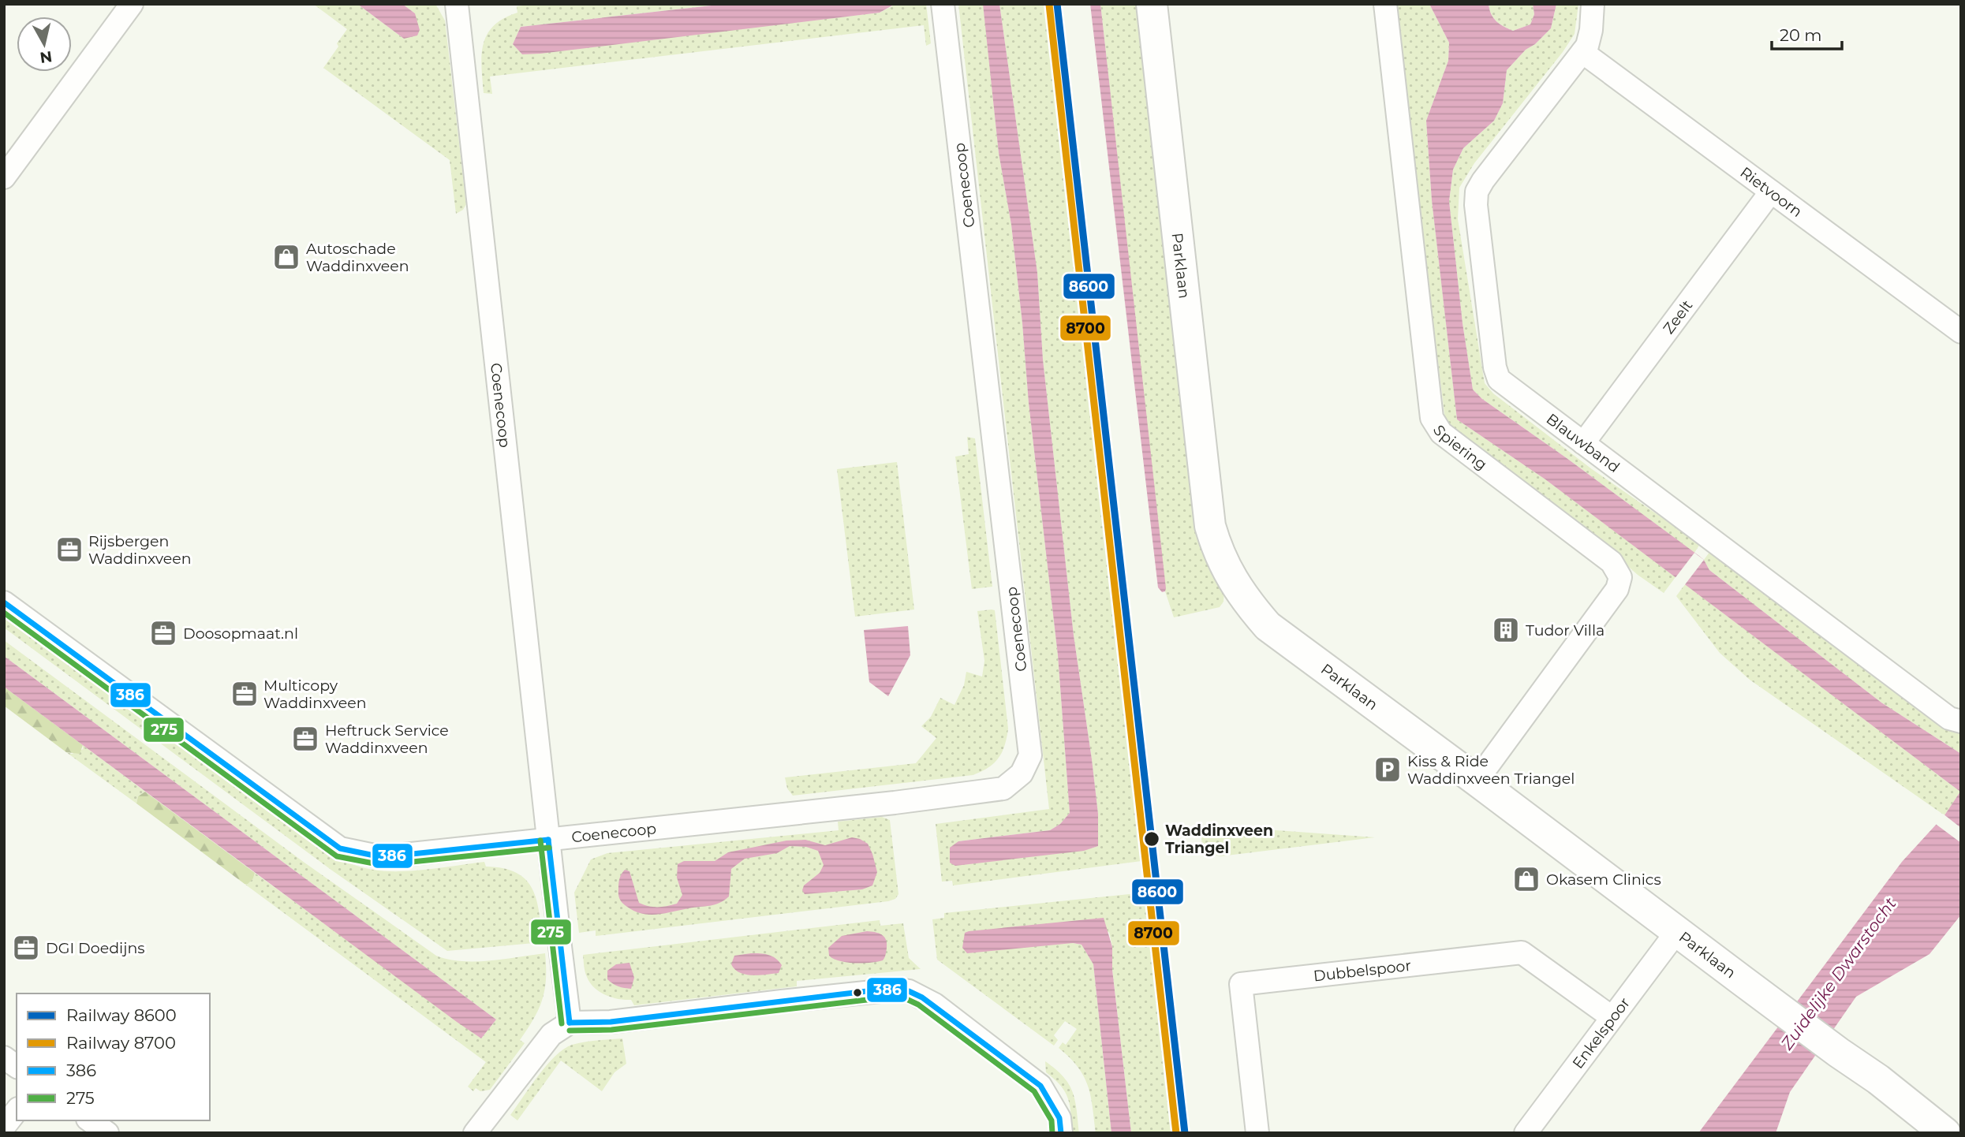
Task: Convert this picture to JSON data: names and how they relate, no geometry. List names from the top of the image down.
{
  "streets": {
    "street": [
      "Coenecoop",
      "Rietvoorn",
      "Parklaan",
      "Zeelt",
      "Blauwband",
      "Spiering",
      "Dubbelspoor",
      "Enkelspoor"
    ]
  },
  "crossings": [
    ["Rietvoorn", "Zeelt"],
    ["Rietvoorn", "Blauwband"],
    ["Parklaan", "Spiering"],
    ["Parklaan", "Enkelspoor"],
    ["Zeelt", "Blauwband"],
    ["Dubbelspoor", "Enkelspoor"]
  ],
  "water": ["Zuidelijke Dwarstocht"],
  "places": {
    "shop": ["Autoschade Waddinxveen", "Okasem Clinics"],
    "office": [
      "Rijsbergen Waddinxveen",
      "Doosopmaat.nl",
      "Multicopy Waddinxveen",
      "Heftruck Service Waddinxveen",
      "DGI Doedijns"
    ],
    "building": ["Tudor Villa"],
    "parking": ["Kiss & Ride Waddinxveen Triangel"],
    "other": ["Waddinxveen Triangel"]
  },
  "lines": [
    "rail line 8600",
    "rail line 8700",
    "transit line 386",
    "transit line 275"
  ],
  "legend": [
    "Railway 8600",
    "Railway 8700",
    "386",
    "275"
  ],
  "scale_bar": "20 m",
  "north": "bottom"
}
